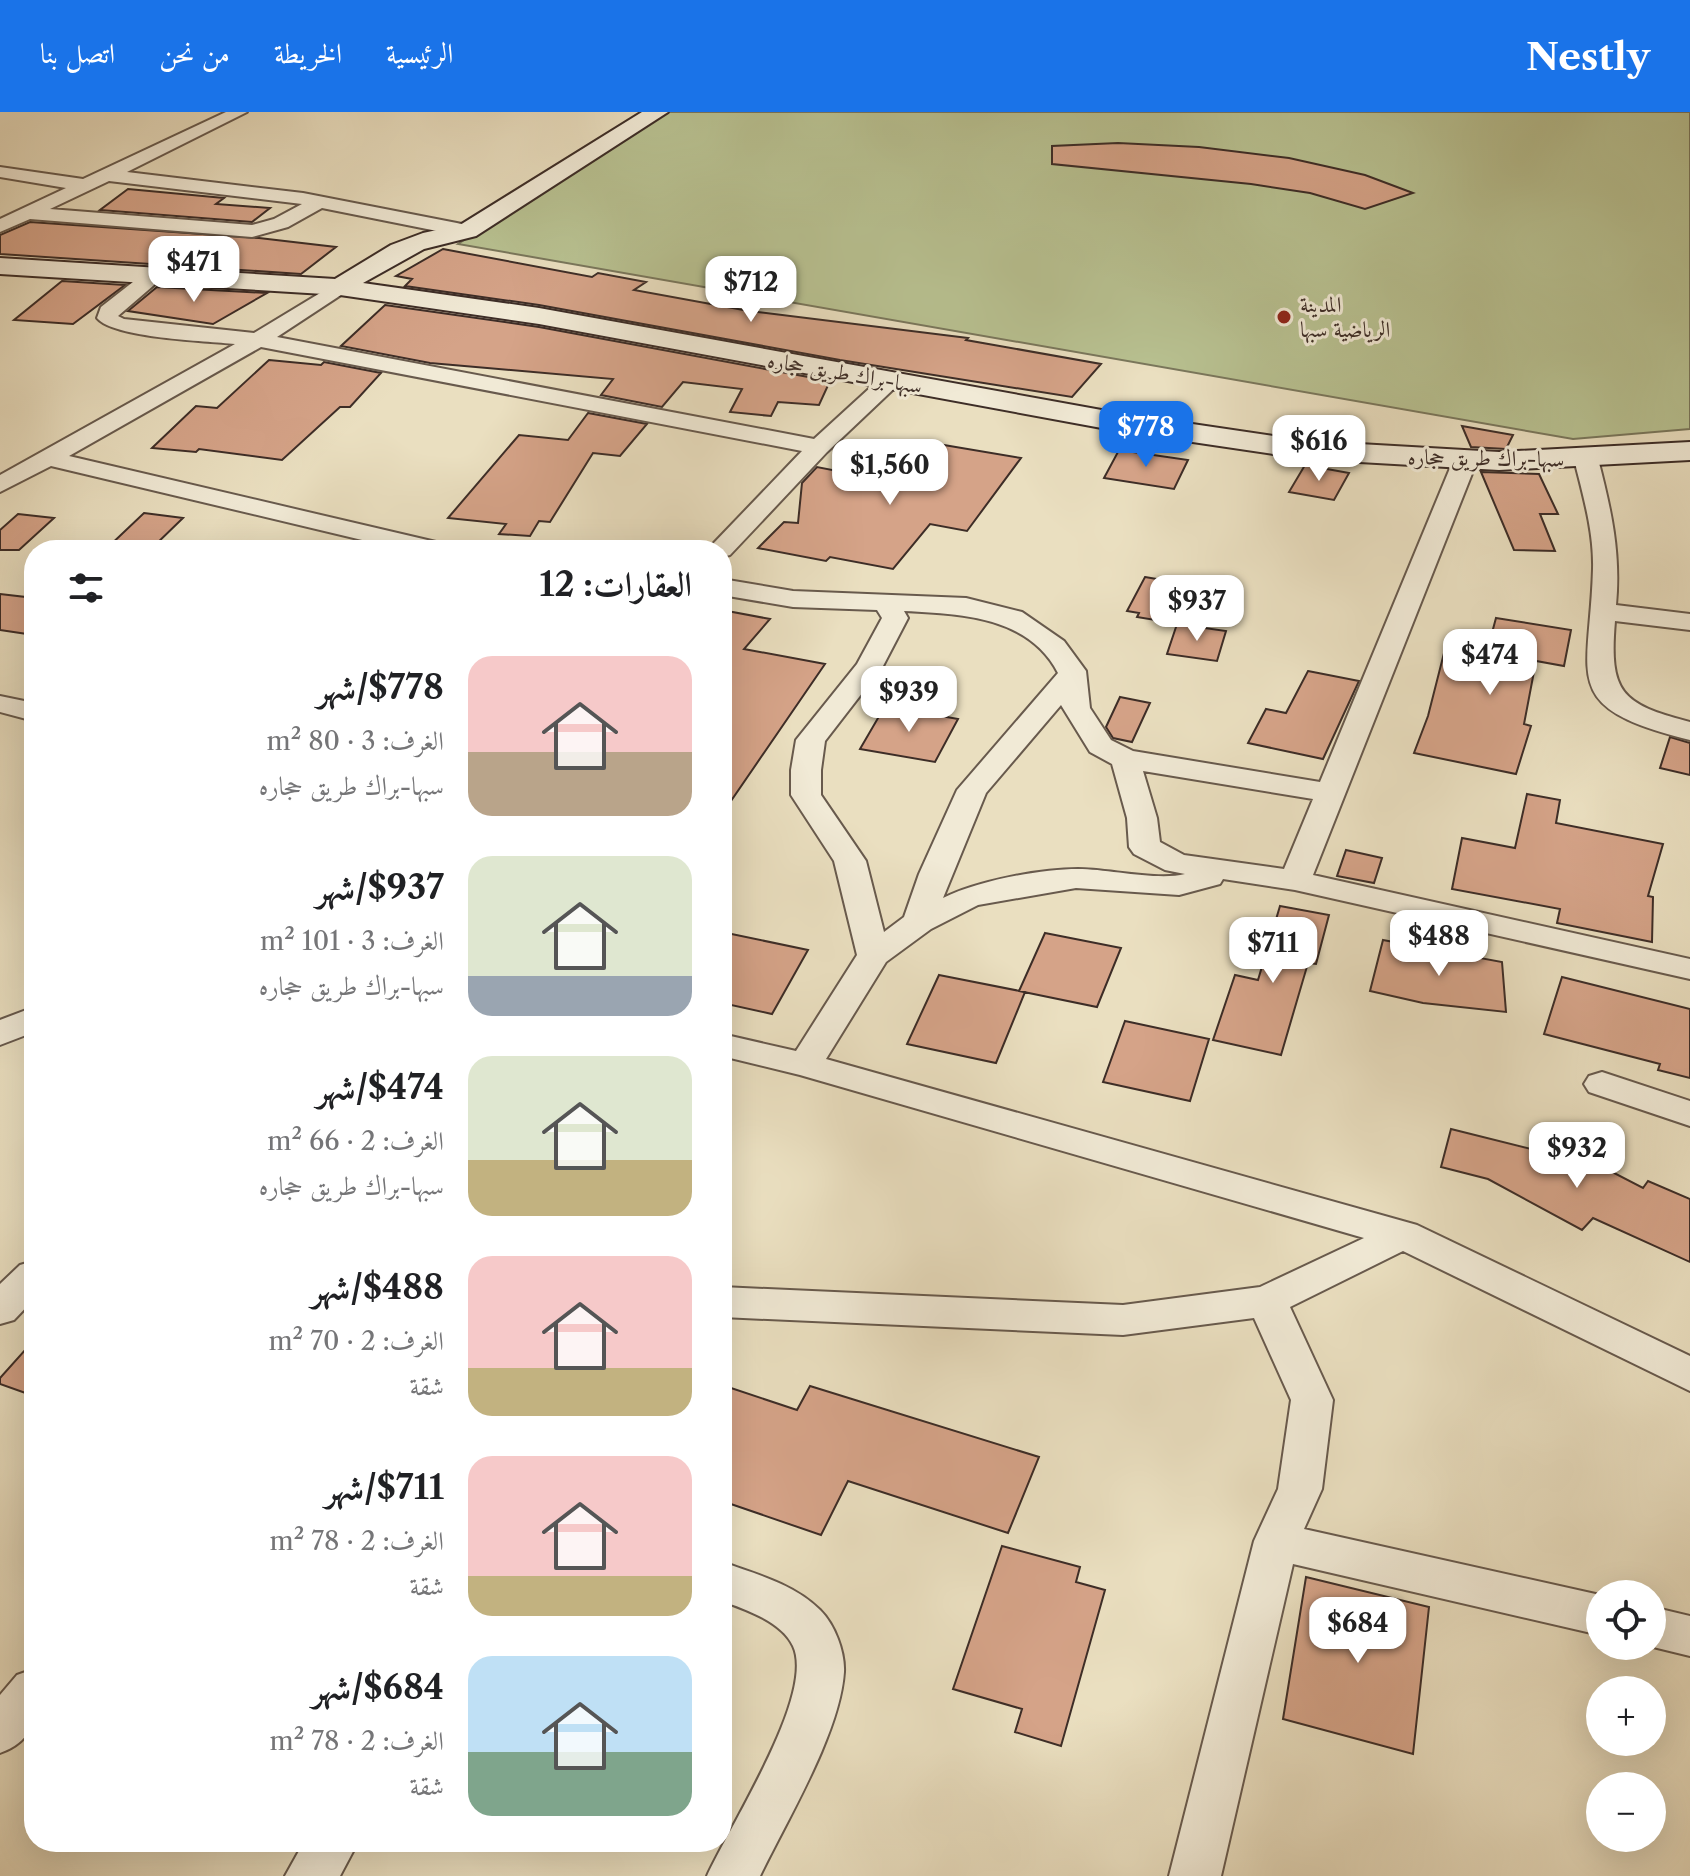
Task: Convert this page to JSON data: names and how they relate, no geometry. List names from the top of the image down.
{
  "streets": {
    "main road": ["سبها-براك طريق حجاره"]
  },
  "places": ["المدينة الرياضية سبها"],
  "page": {
    "header": "Nestly",
    "nav": [
      "الرئيسية",
      "الخريطة",
      "من نحن",
      "اتصل بنا"
    ],
    "price": [
      "$471",
      "$712",
      "$778",
      "$616",
      "$1,560",
      "$937",
      "$474",
      "$939",
      "$488",
      "$711",
      "$932",
      "$684"
    ],
    "heading": "العقارات: 12",
    "list": [
      {
        "name": "$778/شهر",
        "note": "الغرف: 3 · 80 m² · سبها-براك طريق حجاره"
      },
      {
        "name": "$937/شهر",
        "note": "الغرف: 3 · 101 m² · سبها-براك طريق حجاره"
      },
      {
        "name": "$474/شهر",
        "note": "الغرف: 2 · 66 m² · سبها-براك طريق حجاره"
      },
      {
        "name": "$488/شهر",
        "note": "الغرف: 2 · 70 m² · شقة"
      },
      {
        "name": "$711/شهر",
        "note": "الغرف: 2 · 78 m² · شقة"
      },
      {
        "name": "$684/شهر",
        "note": "الغرف: 2 · 78 m² · شقة"
      }
    ],
    "map_buttons": ["+", "−"]
  }
}
